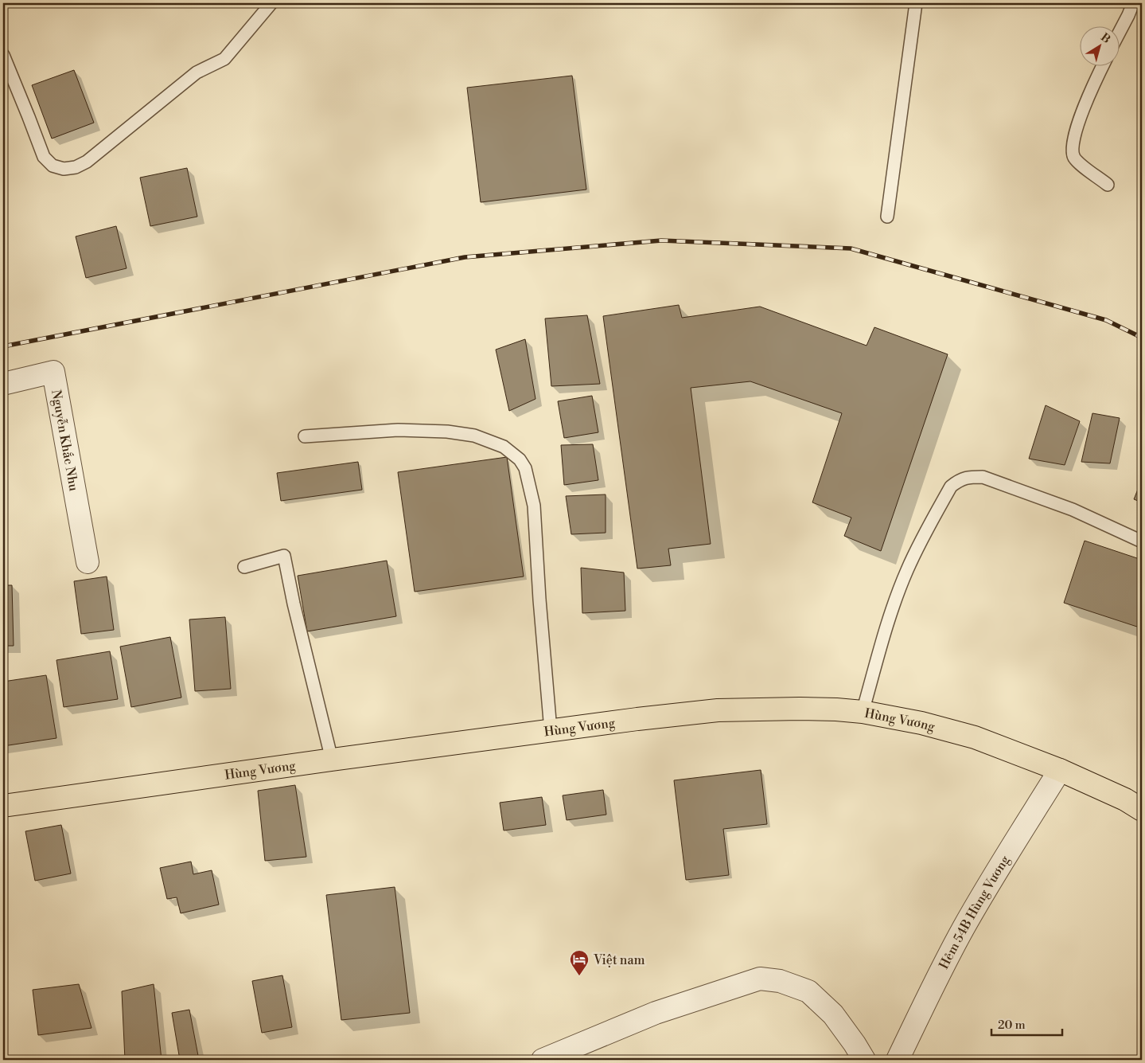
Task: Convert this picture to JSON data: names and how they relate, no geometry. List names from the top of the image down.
{
  "streets": {
    "highway": ["Hùng Vương"],
    "street": ["Nguyễn Khắc Nhu", "Hẻm 54B Hùng Vương"]
  },
  "crossings": [
    ["Hùng Vương", "Hẻm 54B Hùng Vương"]
  ],
  "places": {
    "hotel": ["Việt nam"]
  },
  "scale_bar": "20 m",
  "north": "top right"
}
